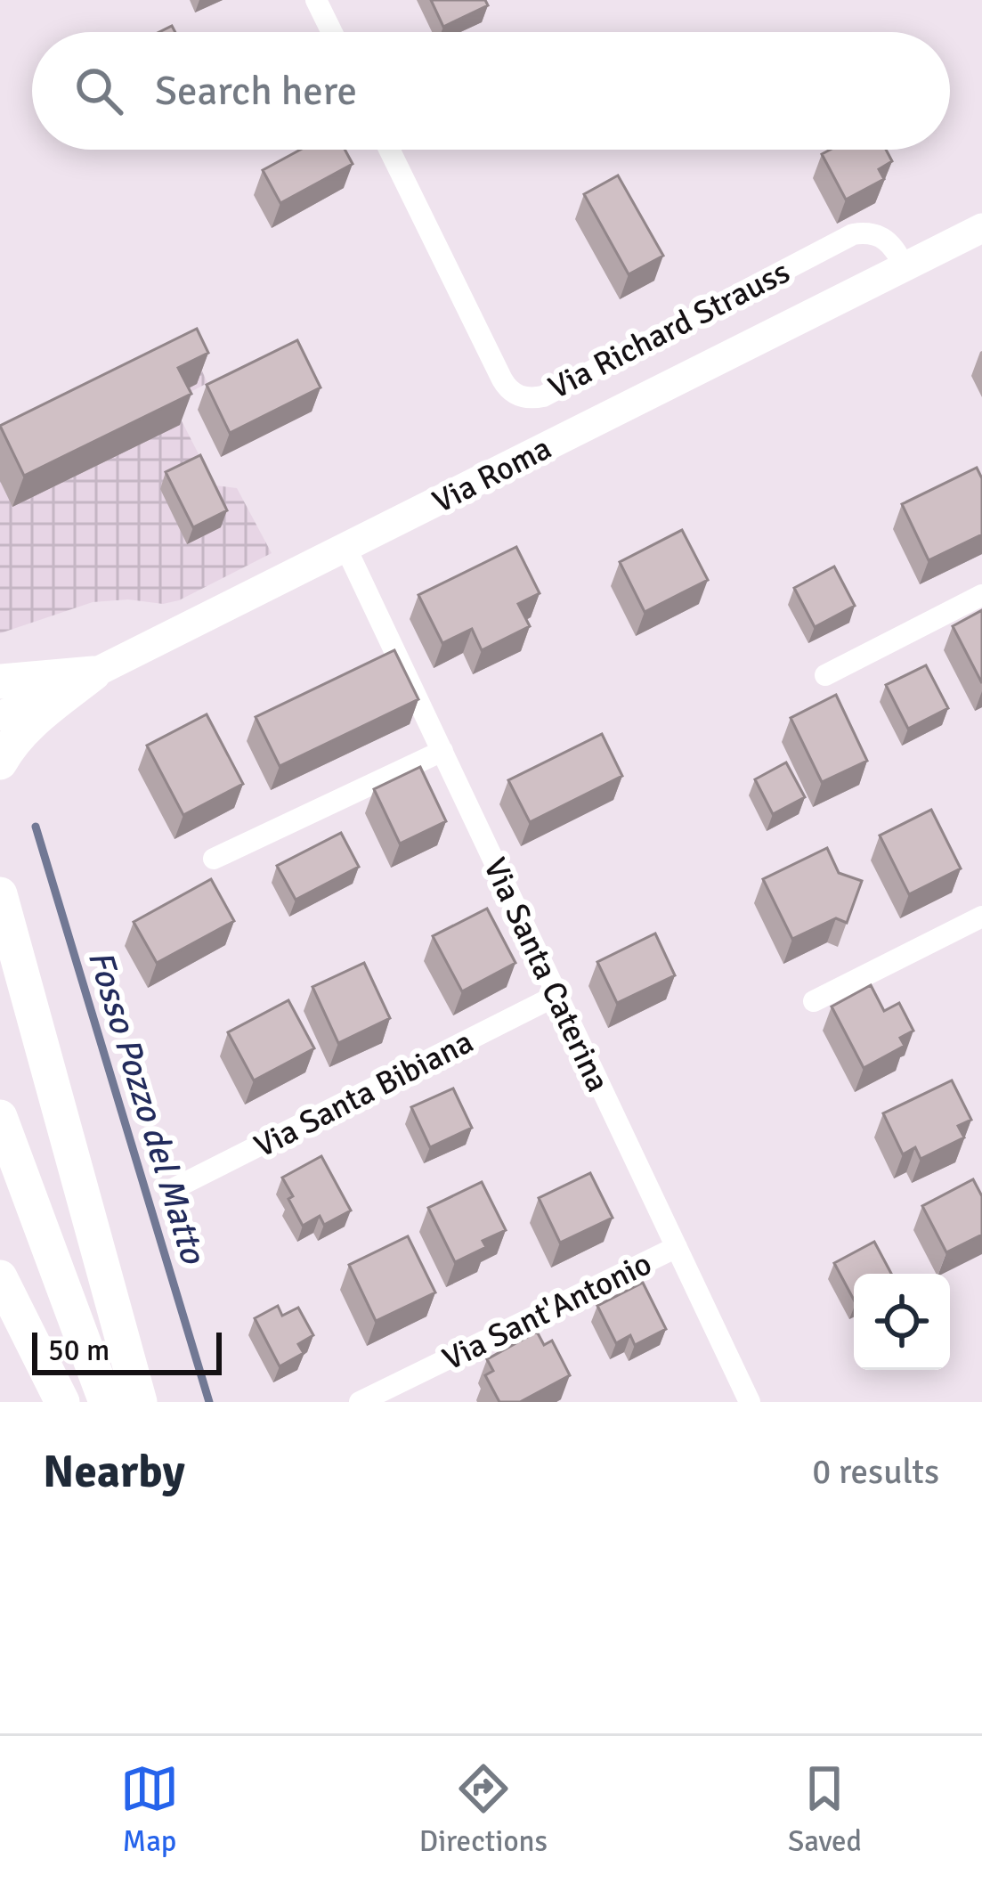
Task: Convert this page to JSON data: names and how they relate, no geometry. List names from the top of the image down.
{
  "streets": {
    "street": [
      "Via Richard Strauss",
      "Via Roma",
      "Via Santa Caterina",
      "Via Santa Bibiana",
      "Via Sant'Antonio"
    ]
  },
  "crossings": [
    ["Via Richard Strauss", "Via Roma"],
    ["Via Roma", "Via Santa Caterina"],
    ["Via Santa Caterina", "Via Santa Bibiana"],
    ["Via Santa Caterina", "Via Sant'Antonio"]
  ],
  "water": ["Fosso Pozzo del Matto"],
  "scale_bar": "50 m",
  "page": {
    "search": "Search here",
    "scale": "50 m",
    "heading": ["Nearby", "0 results"],
    "nav": ["Map", "Directions", "Saved"]
  }
}
